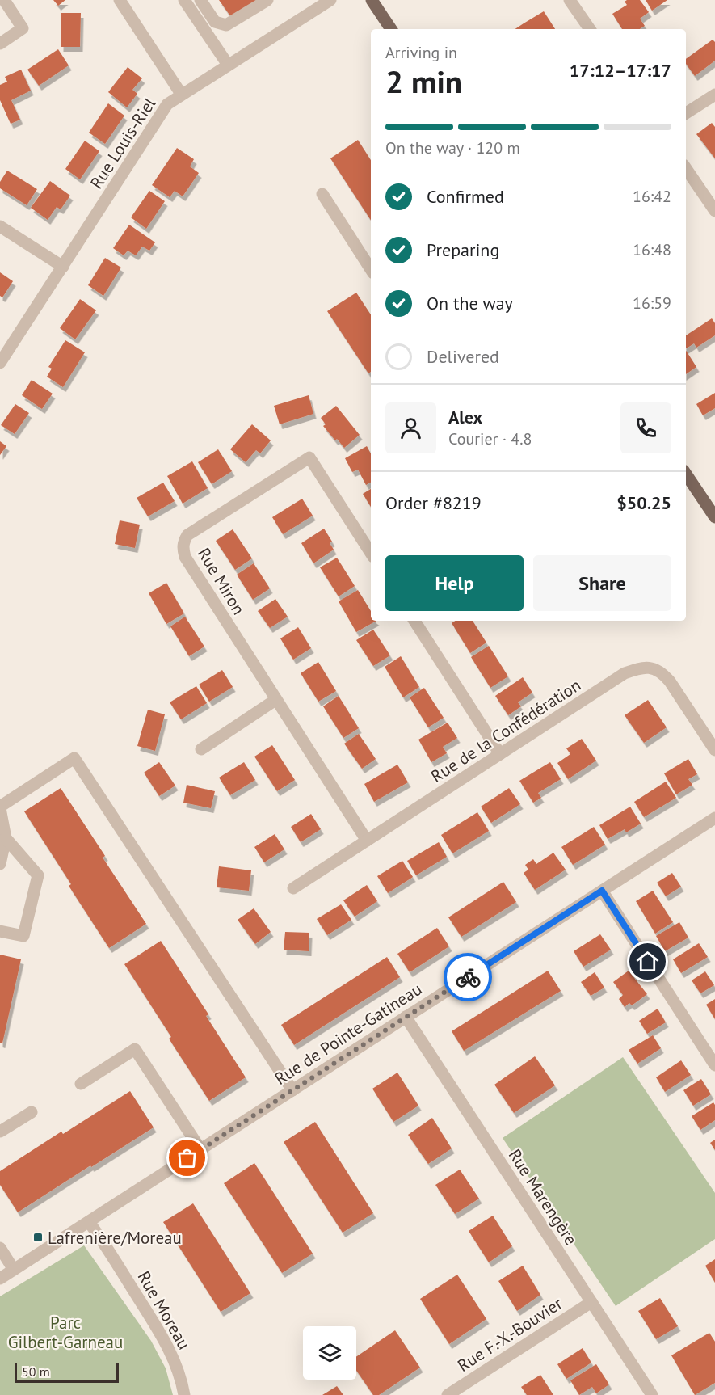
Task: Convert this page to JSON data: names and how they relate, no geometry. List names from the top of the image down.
{
  "streets": {
    "street": [
      "Rue Louis-Riel",
      "Rue Miron",
      "Rue de la Confédération",
      "Rue de Pointe-Gatineau",
      "Rue Marengère",
      "Rue Moreau",
      "Rue F.-X.-Bouvier"
    ]
  },
  "crossings": [
    ["Rue Miron", "Rue de la Confédération"],
    ["Rue de Pointe-Gatineau", "Rue Marengère"],
    ["Rue de Pointe-Gatineau", "Rue Moreau"],
    ["Rue Marengère", "Rue F.-X.-Bouvier"]
  ],
  "parks": ["Parc Gilbert-Garneau"],
  "places": {
    "transit": ["Lafrenière/Moreau"]
  },
  "scale_bar": "50 m",
  "page": {
    "heading": ["2 min", "Arriving in", "17:12–17:17"],
    "panel": [
      "Alex",
      "Courier · 4.8",
      "Order #8219",
      "$50.25"
    ],
    "bar": "On the way · 120 m",
    "list": [
      ["Confirmed", "16:42"],
      ["Preparing", "16:48"],
      ["On the way", "16:59"],
      "Delivered"
    ],
    "buttons": ["Help", "Share"],
    "scale": "50 m"
  }
}
